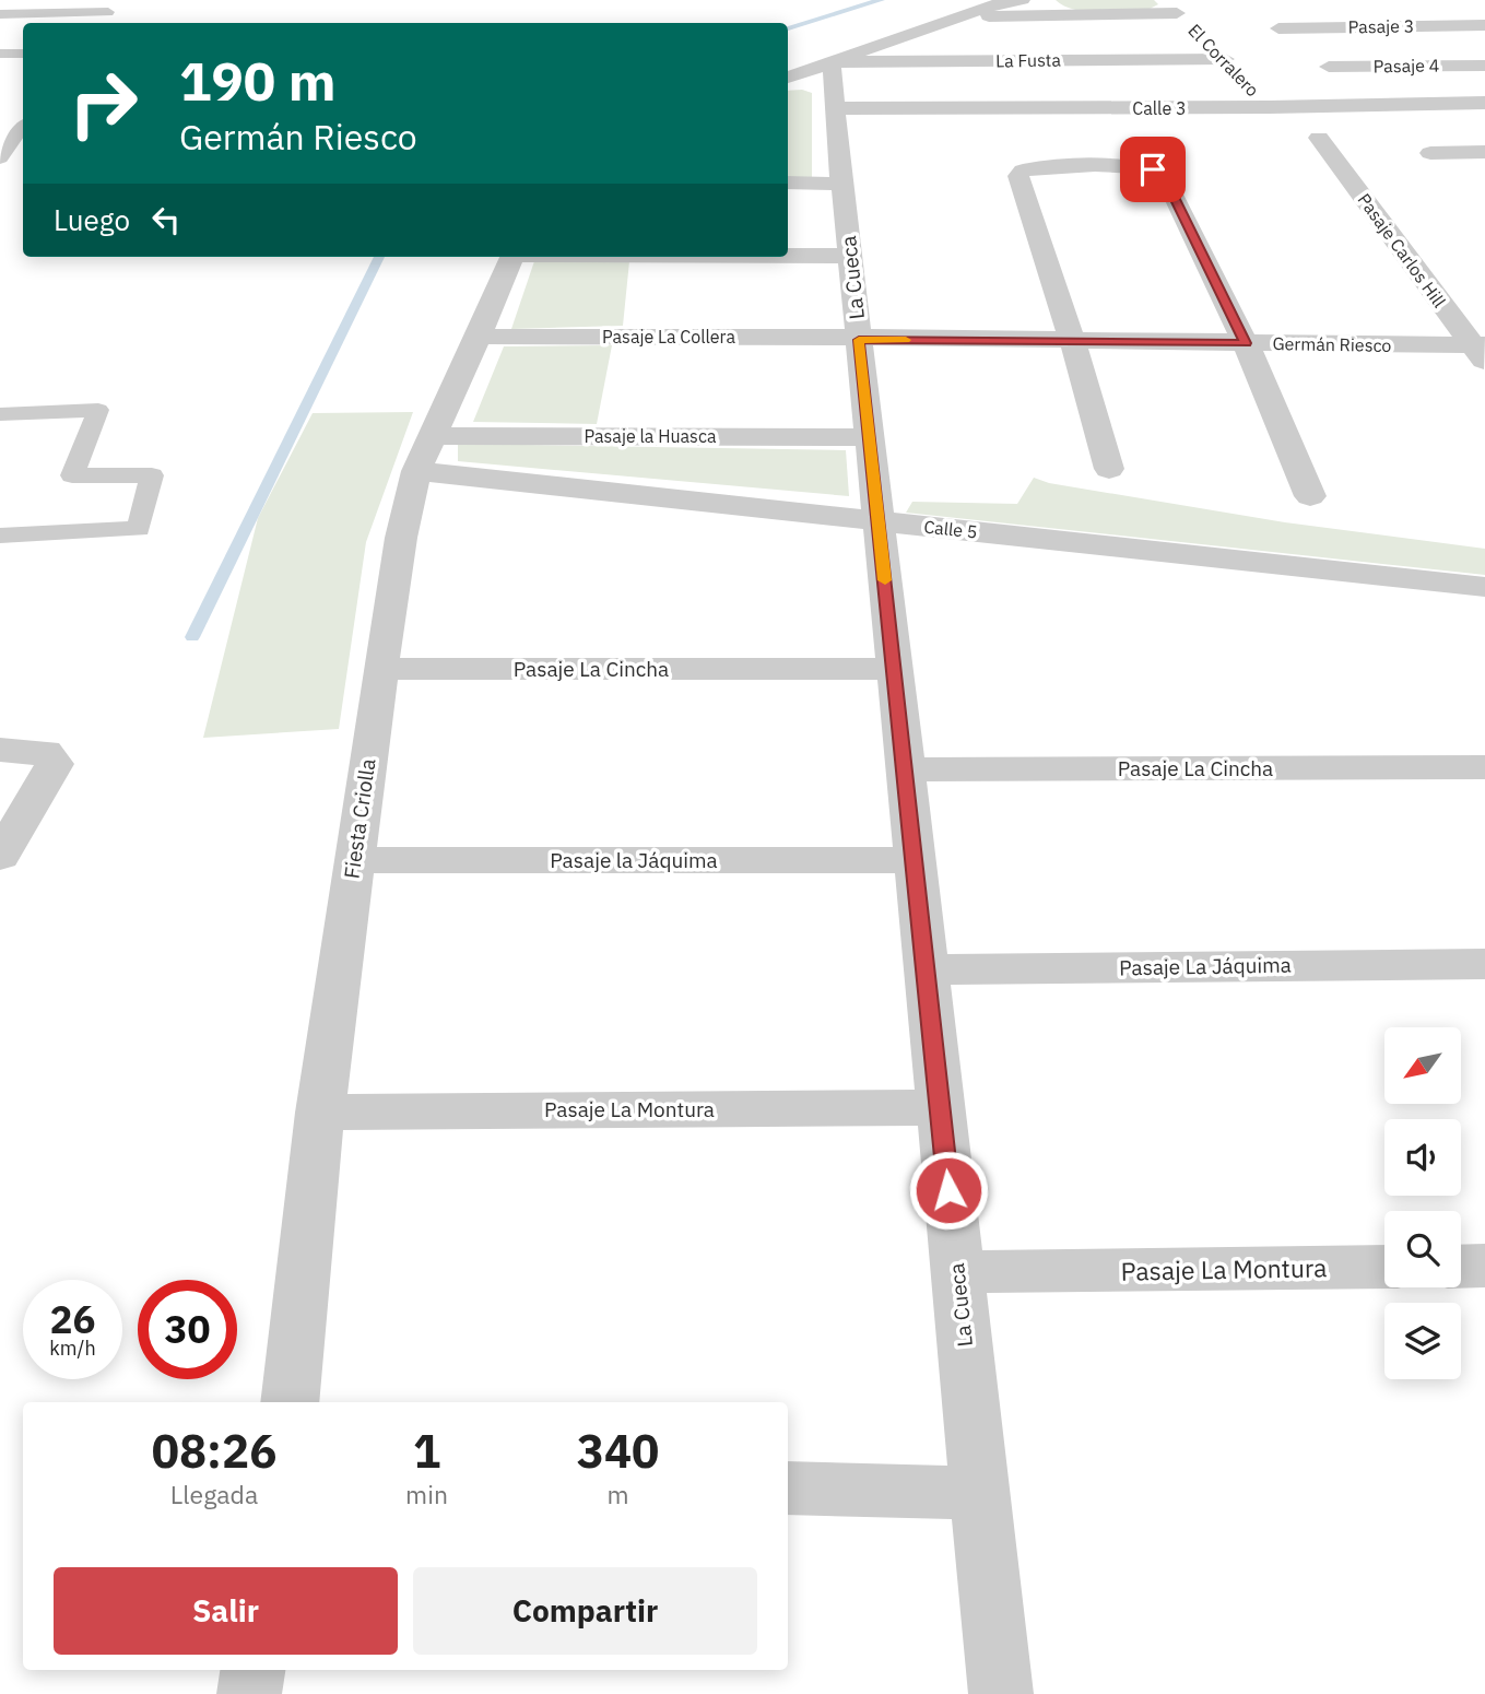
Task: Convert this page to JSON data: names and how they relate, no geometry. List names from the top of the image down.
{
  "streets": {
    "street": [
      "Pasaje 3",
      "La Fusta",
      "El Corralero",
      "Pasaje 4",
      "Calle 3",
      "Pasaje Carlos Hill",
      "La Cueca",
      "Pasaje La Collera",
      "Germán Riesco",
      "Pasaje la Huasca",
      "Calle 5",
      "Pasaje La Cincha",
      "Fiesta Criolla",
      "Pasaje la Jáquima",
      "Pasaje La Jáquima",
      "Pasaje La Montura"
    ]
  },
  "crossings": [
    ["La Fusta", "El Corralero"],
    ["La Fusta", "La Cueca"],
    ["El Corralero", "Calle 3"],
    ["Calle 3", "La Cueca"],
    ["Pasaje Carlos Hill", "Germán Riesco"],
    ["La Cueca", "Pasaje La Collera"],
    ["La Cueca", "Germán Riesco"],
    ["La Cueca", "Pasaje la Huasca"],
    ["La Cueca", "Calle 5"],
    ["La Cueca", "Pasaje La Cincha"],
    ["La Cueca", "Pasaje la Jáquima"],
    ["La Cueca", "Pasaje La Jáquima"],
    ["La Cueca", "Pasaje La Montura"],
    ["Pasaje La Collera", "Germán Riesco"],
    ["Pasaje La Collera", "Fiesta Criolla"],
    ["Pasaje la Huasca", "Fiesta Criolla"],
    ["Calle 5", "Fiesta Criolla"],
    ["Pasaje La Cincha", "Fiesta Criolla"],
    ["Fiesta Criolla", "Pasaje la Jáquima"],
    ["Fiesta Criolla", "Pasaje La Montura"]
  ],
  "north": "bottom left",
  "page": {
    "turn": ["190 m", "Germán Riesco"],
    "then": "Luego",
    "speed": "26 km/h",
    "limit": "30",
    "eta": [
      "08:26",
      "Llegada",
      "1",
      "min",
      "340",
      "m"
    ],
    "buttons": ["Salir", "Compartir"]
  }
}
